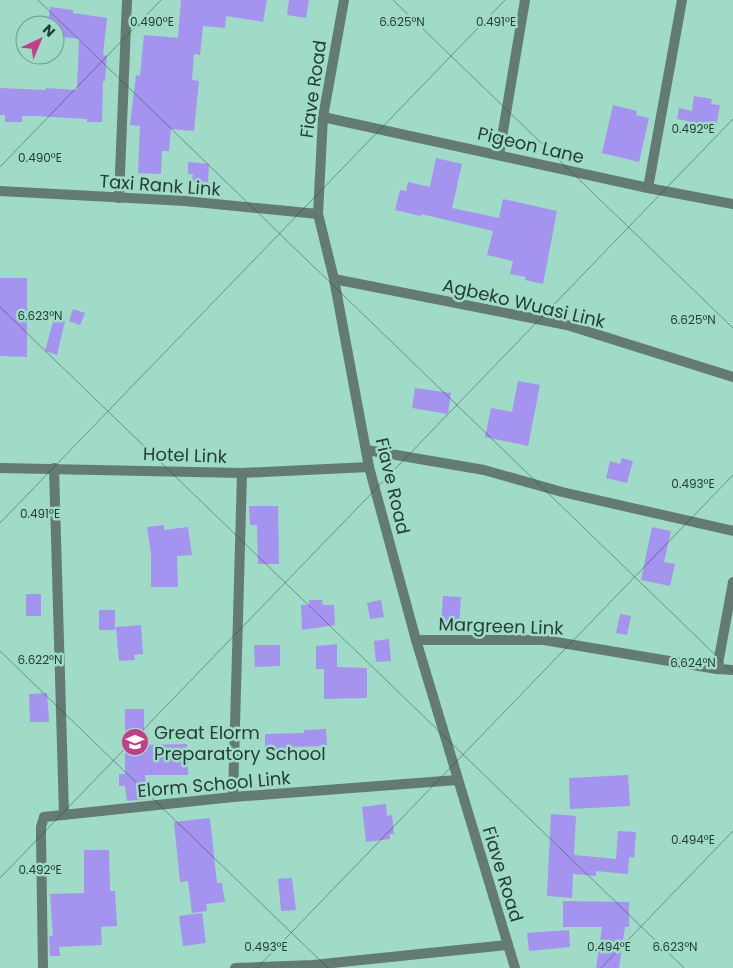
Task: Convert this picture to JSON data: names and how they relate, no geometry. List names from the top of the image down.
{
  "streets": {
    "street": [
      "Fiave Road",
      "Pigeon Lane",
      "Taxi Rank Link",
      "Agbeko Wuasi Link",
      "Hotel Link",
      "Margreen Link",
      "Elorm School Link"
    ]
  },
  "crossings": [
    ["Fiave Road", "Pigeon Lane"],
    ["Fiave Road", "Taxi Rank Link"],
    ["Fiave Road", "Agbeko Wuasi Link"],
    ["Fiave Road", "Hotel Link"],
    ["Fiave Road", "Margreen Link"],
    ["Fiave Road", "Elorm School Link"]
  ],
  "places": {
    "school or university": ["Great Elorm Preparatory School"]
  },
  "north": "top right",
  "coordinates": [
    "6.625°N",
    "0.490°E",
    "0.491°E",
    "0.492°E",
    "6.623°N",
    "0.493°E",
    "6.622°N",
    "6.624°N",
    "0.494°E"
  ]
}
